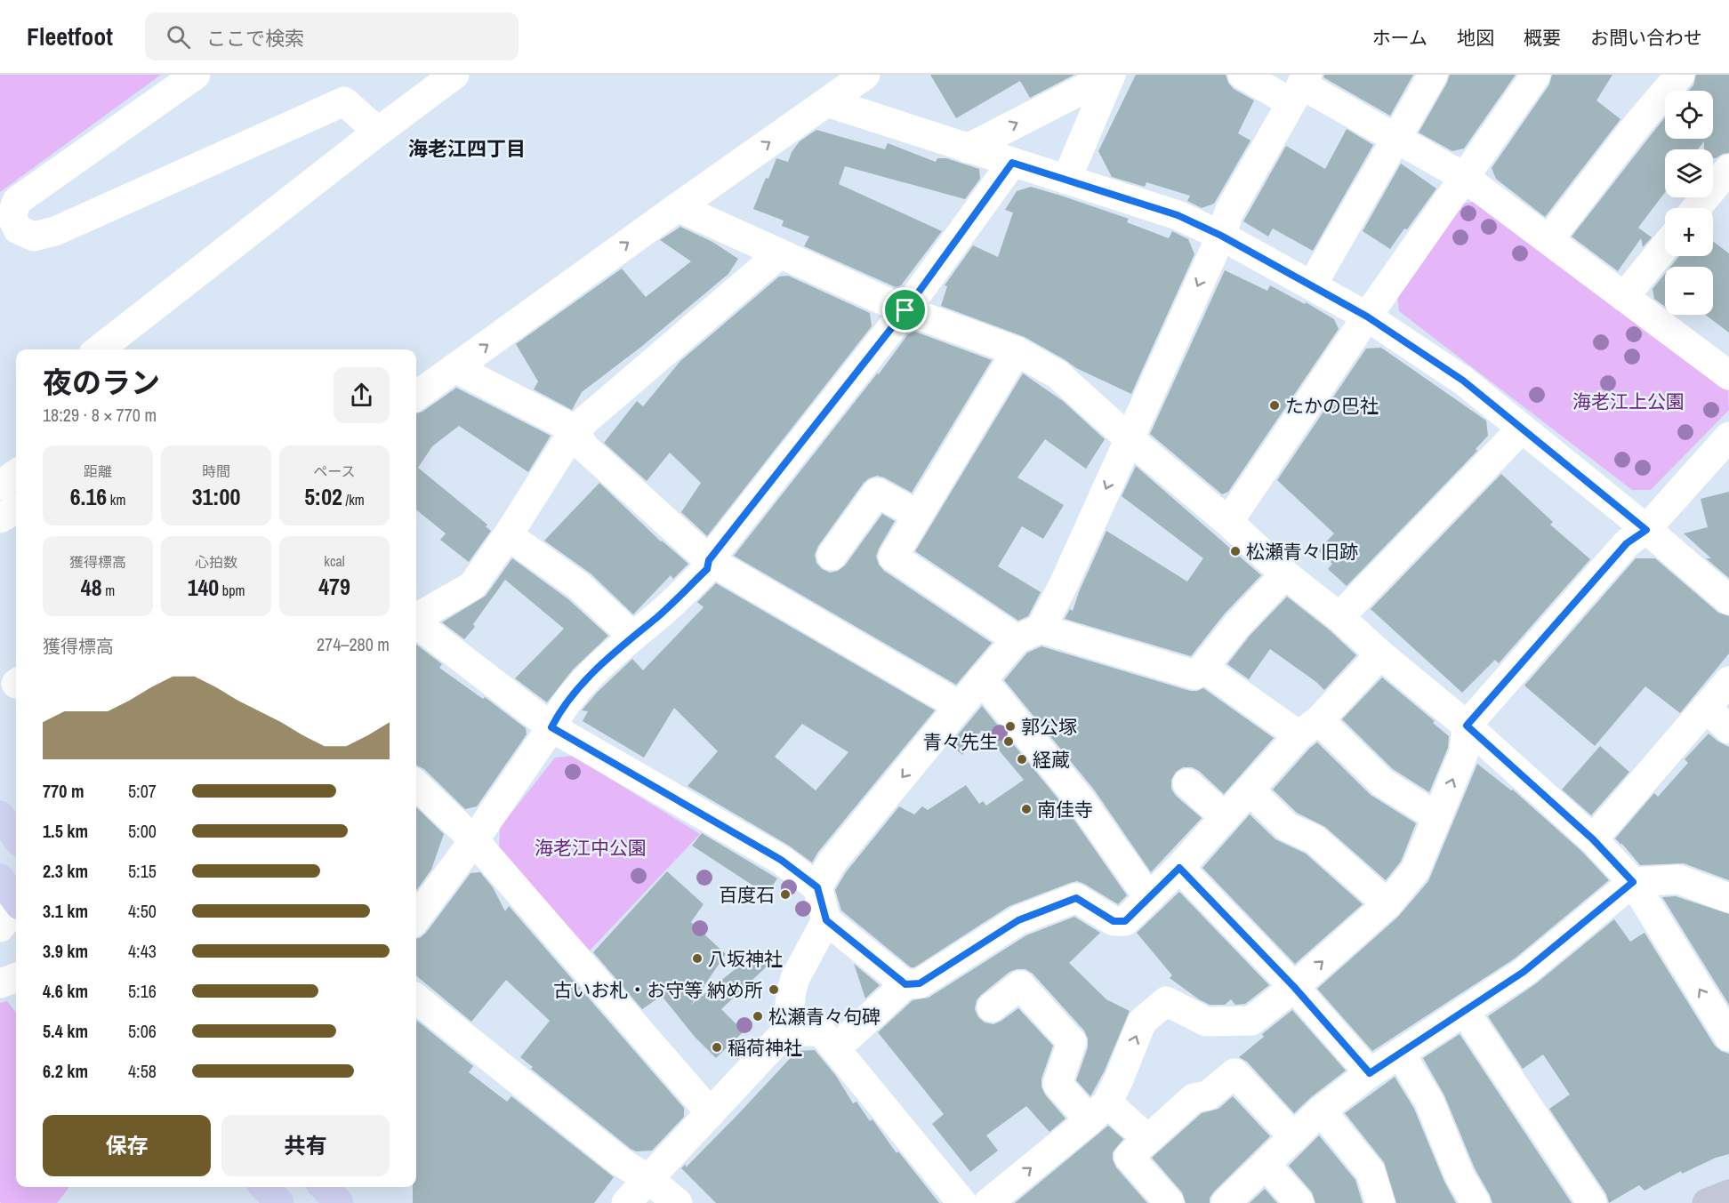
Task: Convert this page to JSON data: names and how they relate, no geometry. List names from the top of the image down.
{
  "districts": ["海老江四丁目"],
  "parks": ["海老江上公園", "海老江中公園"],
  "places": [
    "たかの巴社",
    "松瀬青々旧跡",
    "郭公塚",
    "青々先生",
    "経蔵",
    "南佳寺",
    "百度石",
    "八坂神社",
    "古いお札・お守等 納め所",
    "松瀬青々句碑",
    "稲荷神社"
  ],
  "page": {
    "header": "Fleetfoot",
    "search": "ここで検索",
    "nav": [
      "ホーム",
      "地図",
      "概要",
      "お問い合わせ"
    ],
    "map_buttons": ["+", "−"],
    "heading": ["夜のラン", "18:29 · 8 × 770 m"],
    "stats": [
      ["距離", "6.16 km"],
      ["時間", "31:00"],
      ["ペース", "5:02 /km"],
      ["獲得標高", "48 m"],
      ["心拍数", "140 bpm"],
      ["kcal", "479"]
    ],
    "chart": ["獲得標高", "274–280 m"],
    "list": [
      {
        "name": "770 m",
        "note": "5:07"
      },
      {
        "name": "1.5 km",
        "note": "5:00"
      },
      {
        "name": "2.3 km",
        "note": "5:15"
      },
      {
        "name": "3.1 km",
        "note": "4:50"
      },
      {
        "name": "3.9 km",
        "note": "4:43"
      },
      {
        "name": "4.6 km",
        "note": "5:16"
      },
      {
        "name": "5.4 km",
        "note": "5:06"
      },
      {
        "name": "6.2 km",
        "note": "4:58"
      }
    ],
    "buttons": ["保存", "共有"]
  }
}
